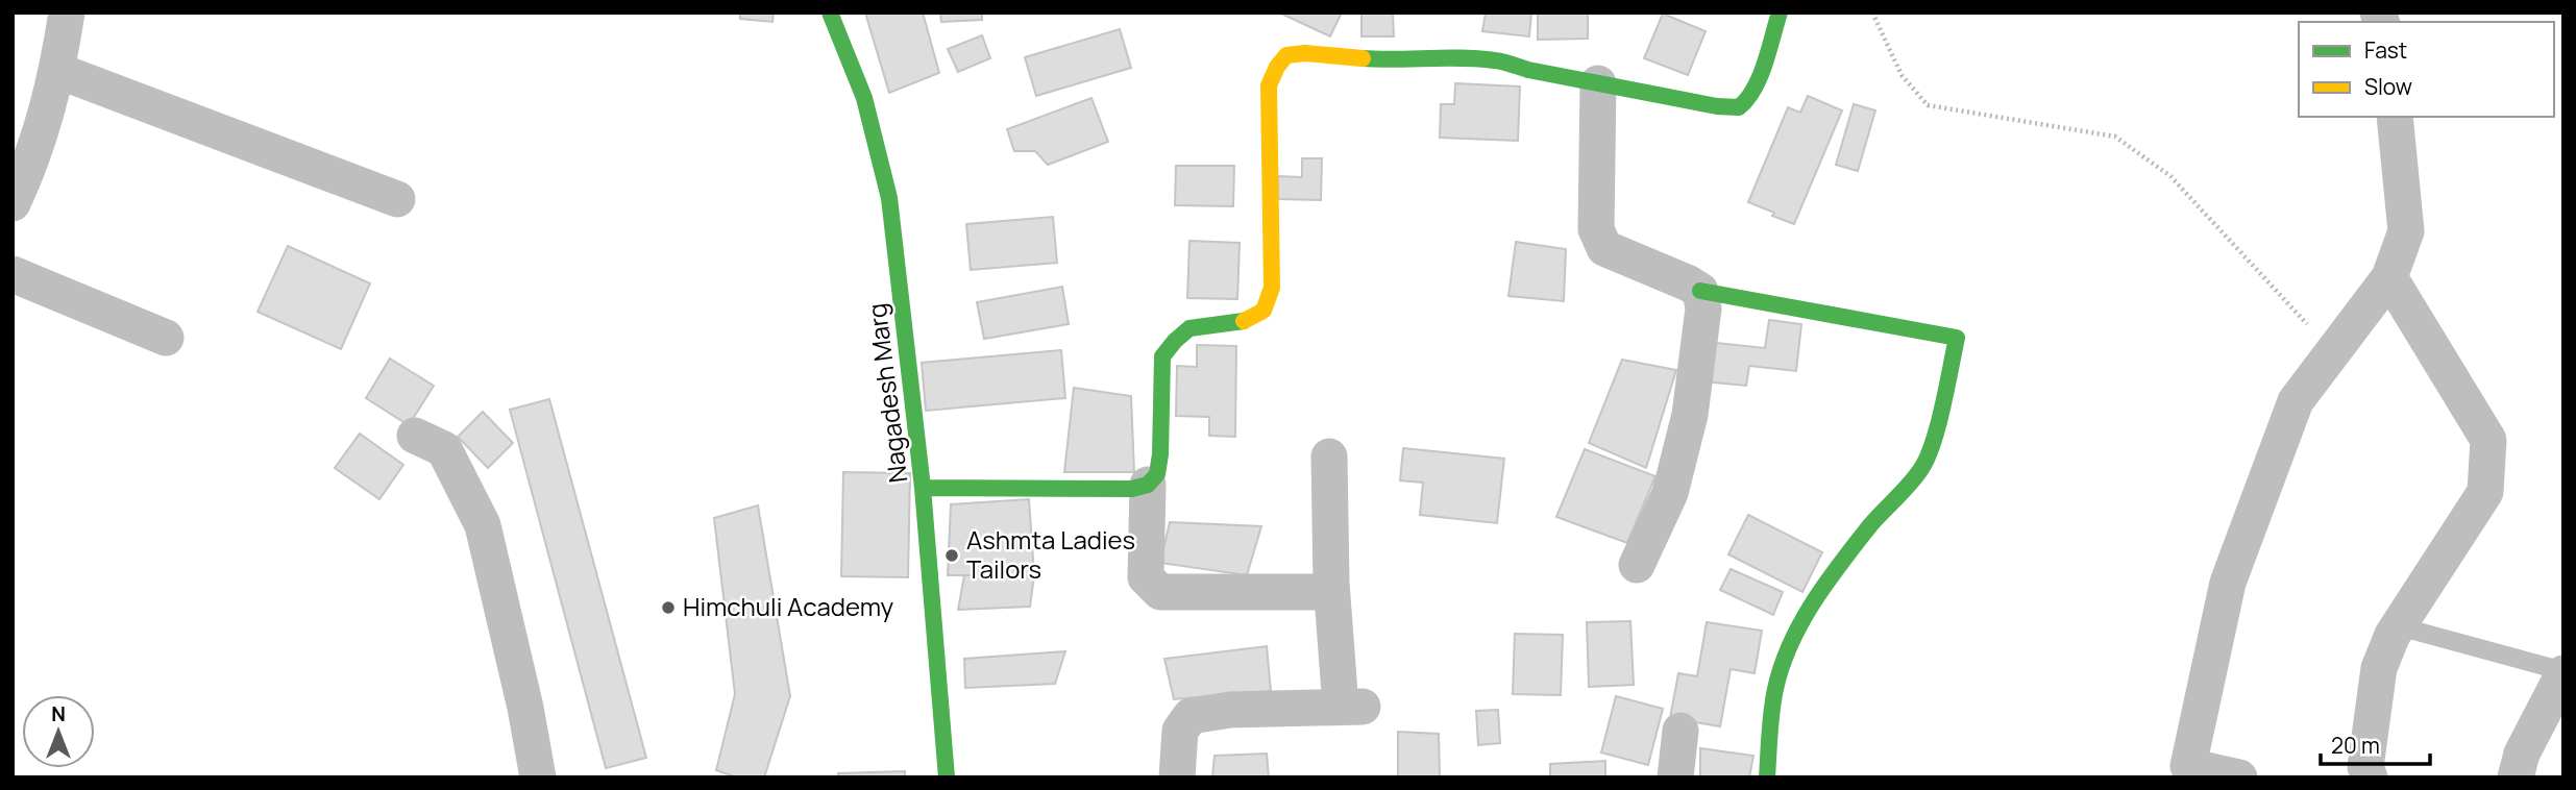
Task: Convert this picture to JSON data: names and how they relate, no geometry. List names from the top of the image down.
{
  "streets": {
    "street": ["Nagadesh Marg"]
  },
  "places": ["Ashmta Ladies Tailors", "Himchuli Academy"],
  "legend": ["Fast", "Slow"],
  "scale_bar": "20 m",
  "north": "top"
}
